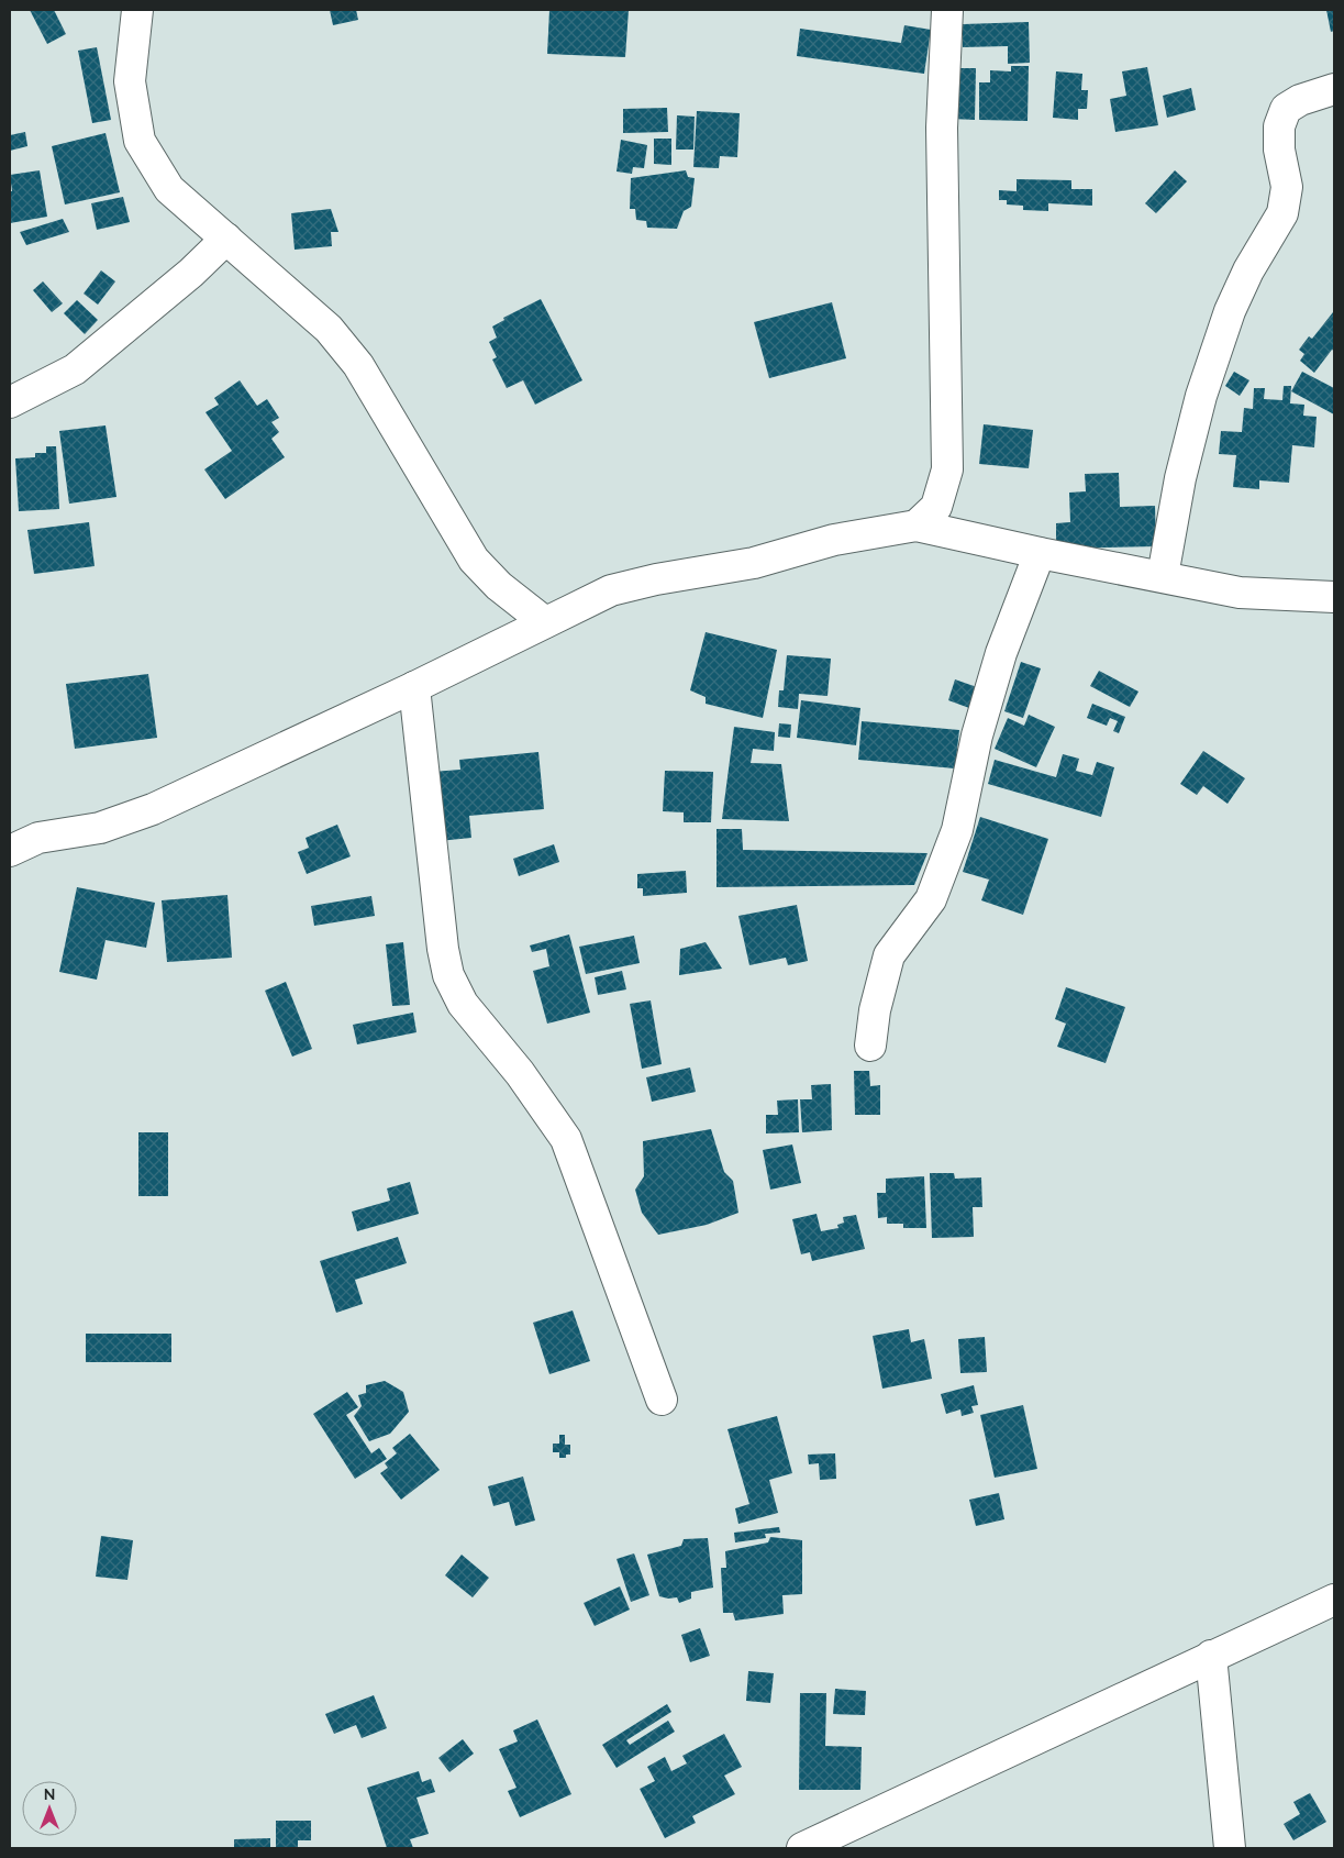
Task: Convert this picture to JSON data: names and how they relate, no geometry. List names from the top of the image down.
{
  "north": "top"
}
